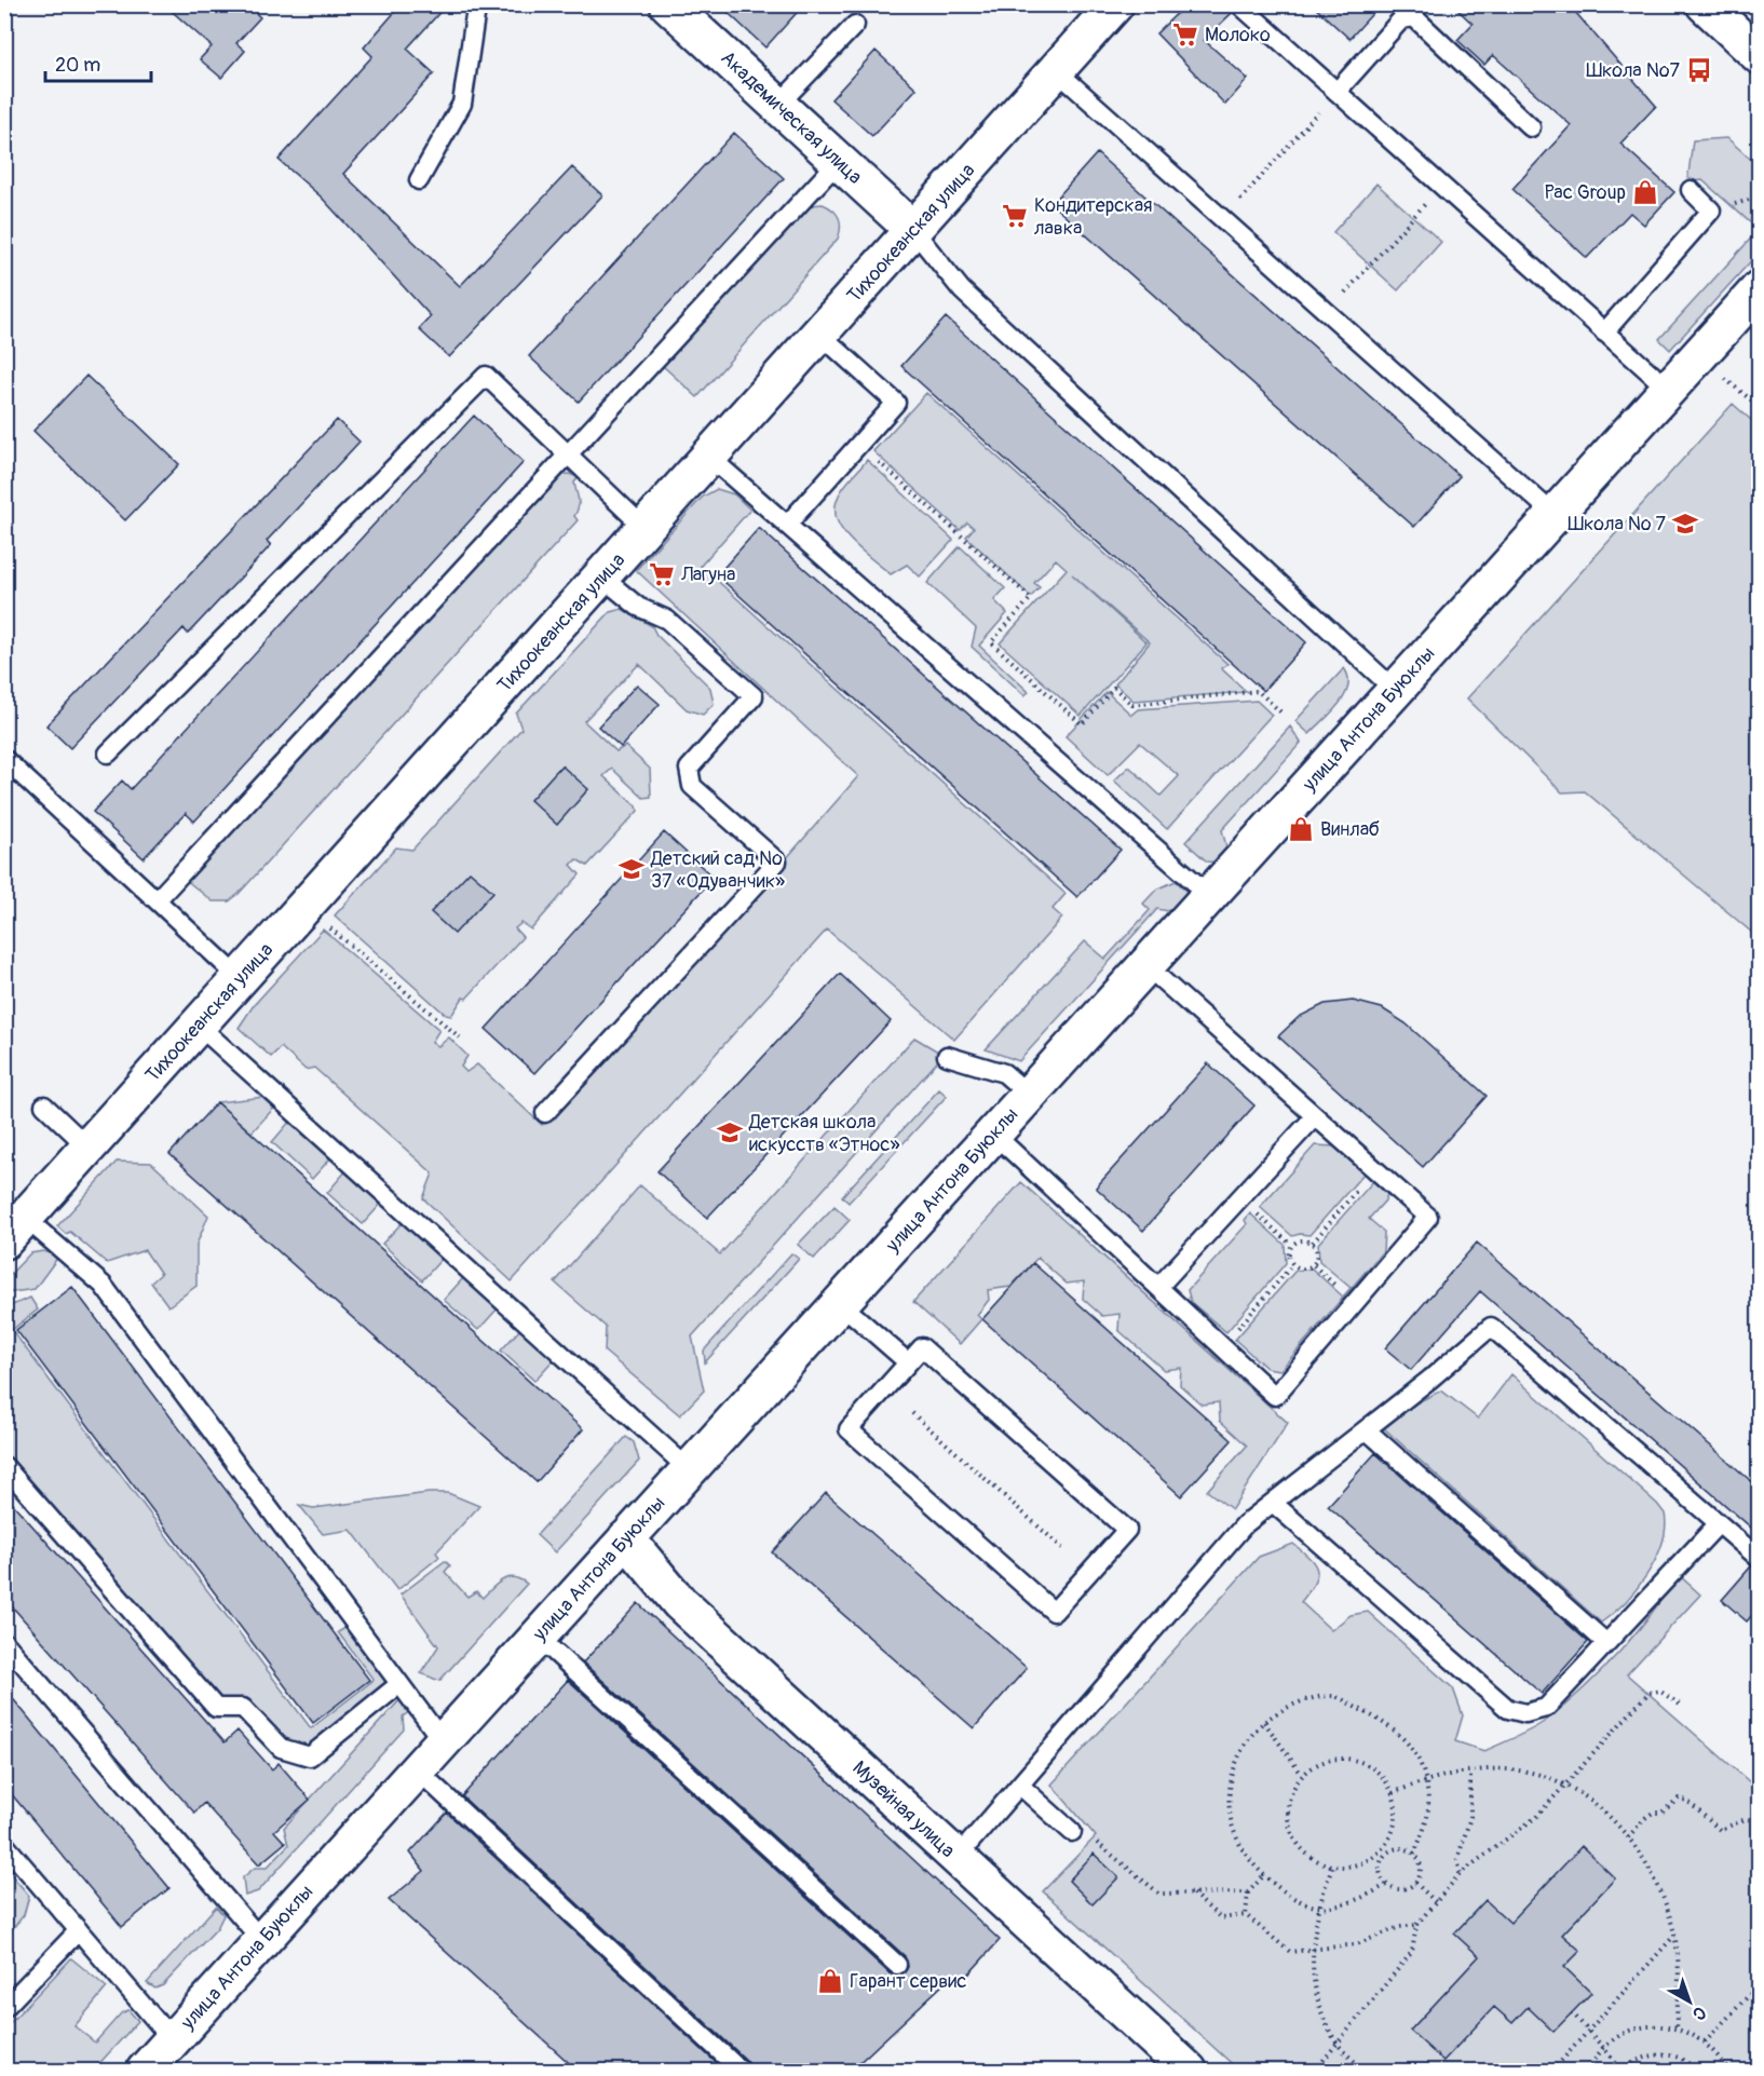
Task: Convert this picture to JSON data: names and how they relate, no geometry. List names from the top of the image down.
{
  "streets": {
    "street": [
      "Академическая улица",
      "Тихоокеанская улица",
      "улица Антона Буюклы",
      "Музейная улица"
    ]
  },
  "crossings": [
    ["Академическая улица", "Тихоокеанская улица"],
    ["улица Антона Буюклы", "Музейная улица"]
  ],
  "places": {
    "supermarket": ["Молоко", "Кондитерская лавка", "Лагуна"],
    "bus stop": ["Школа №7"],
    "shop": ["Pac Group", "Винлаб", "Гарант сервис"],
    "school or university": ["Школа № 7", "Детский сад № 37 «Одуванчик»", "Детская школа искусств «Этнос»"]
  },
  "scale_bar": "20 m",
  "north": "bottom right"
}
